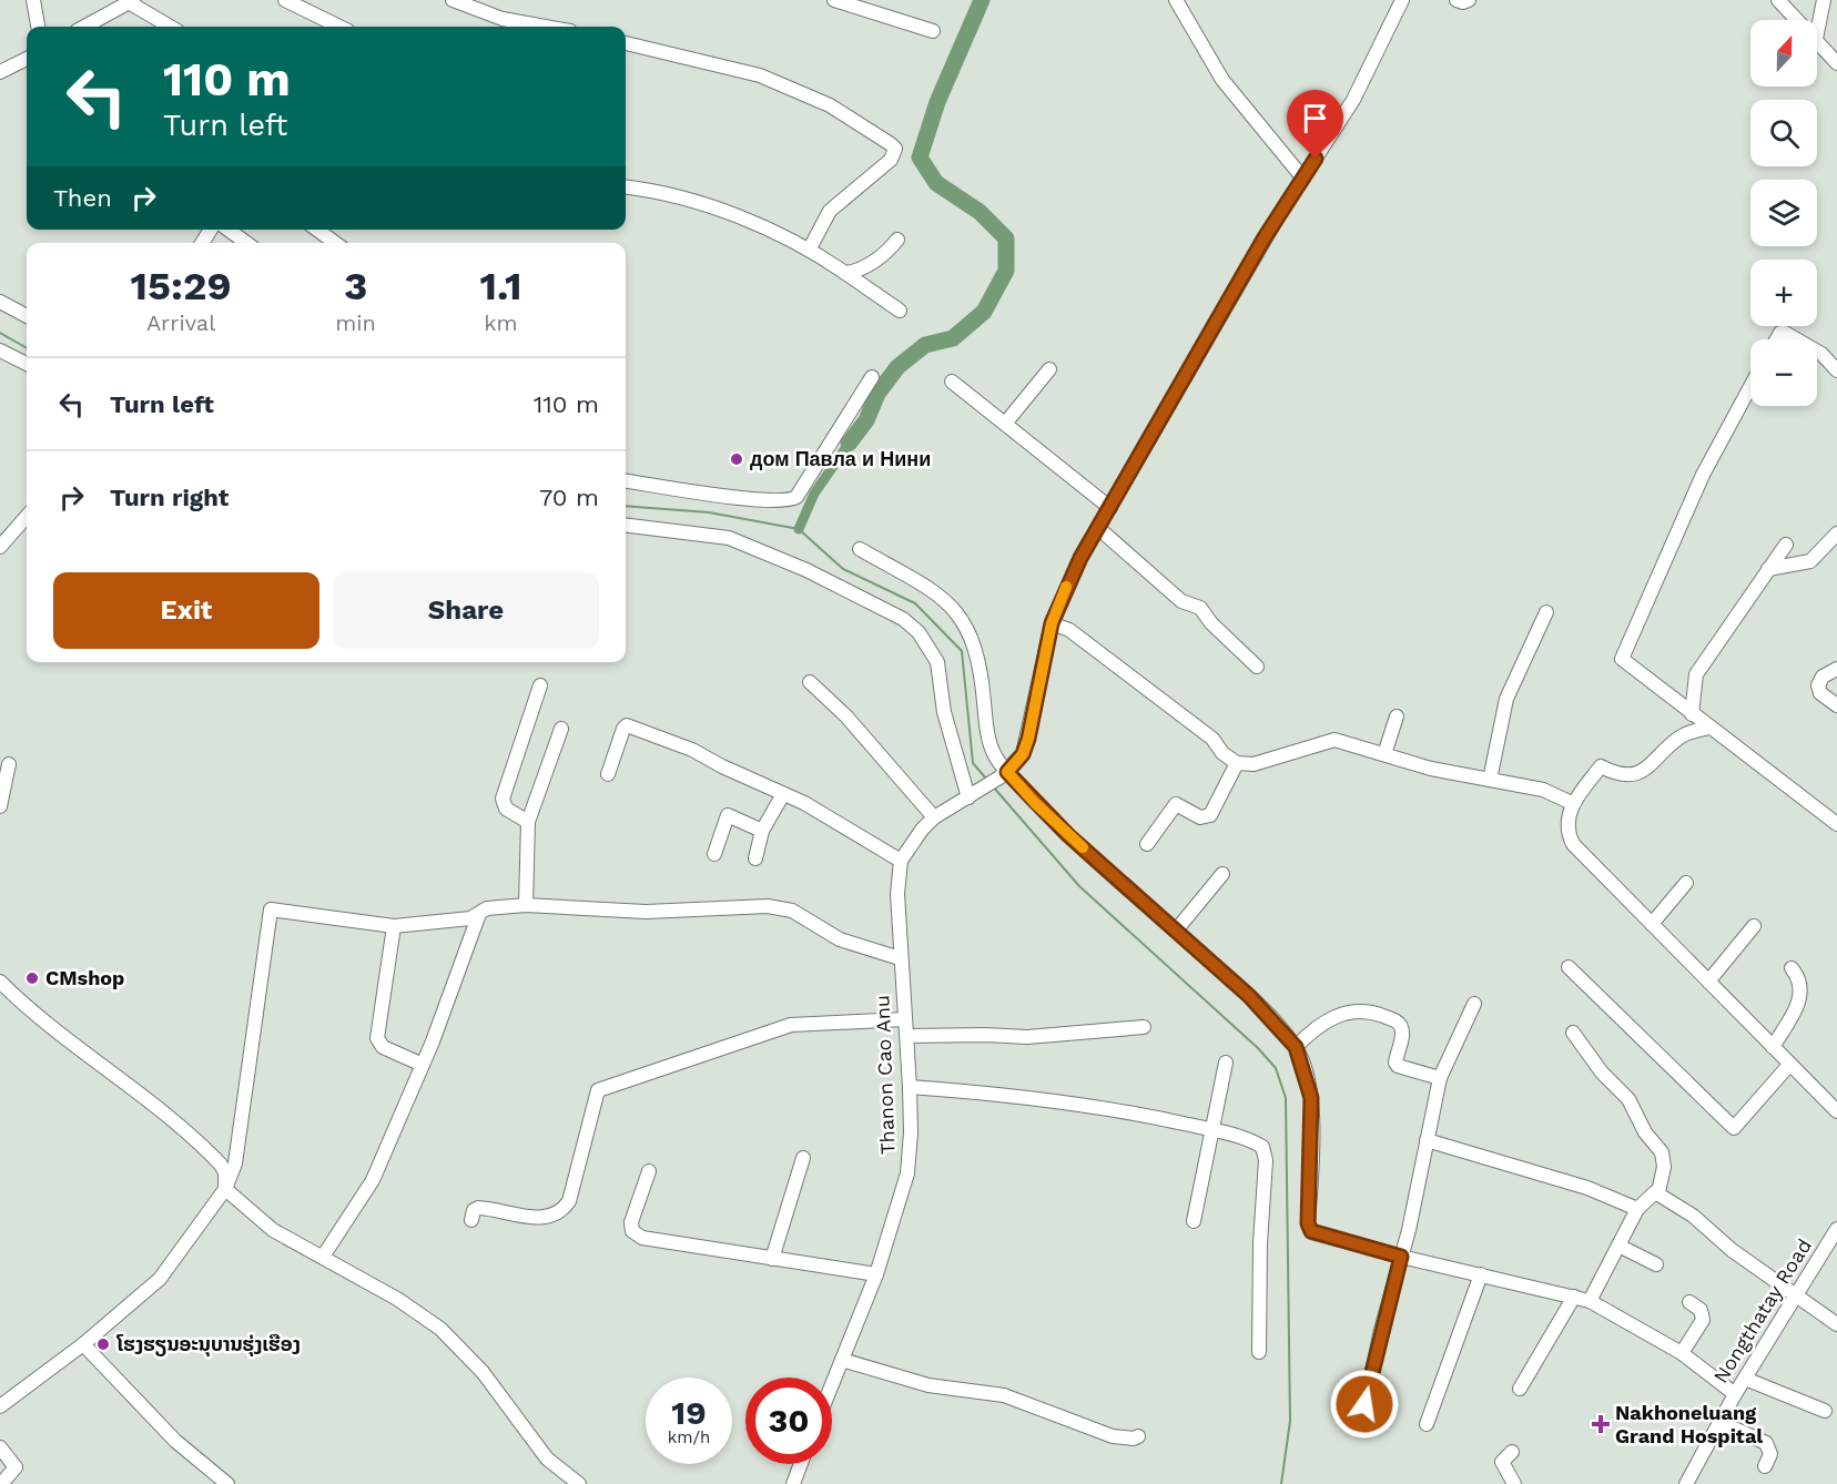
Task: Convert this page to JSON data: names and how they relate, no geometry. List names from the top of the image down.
{
  "streets": {
    "street": ["Thanon Cao Anu", "Nongthatay Road"]
  },
  "places": {
    "other": ["дом Павла и Нини", "CMshop", "ໂຮງຮຽນອະນຸບານຮຸ່ງເຮືອງ"],
    "health": ["Nakhoneluang Grand Hospital"]
  },
  "north": "top",
  "page": {
    "map_buttons": ["+", "−"],
    "turn": ["110 m", "Turn left"],
    "then": "Then",
    "eta": [
      "15:29",
      "Arrival",
      "3",
      "min",
      "1.1",
      "km"
    ],
    "list": [
      {
        "name": "Turn left",
        "value": "110 m"
      },
      {
        "name": "Turn right",
        "value": "70 m"
      }
    ],
    "buttons": ["Exit", "Share"],
    "speed": "19 km/h",
    "limit": "30"
  }
}
